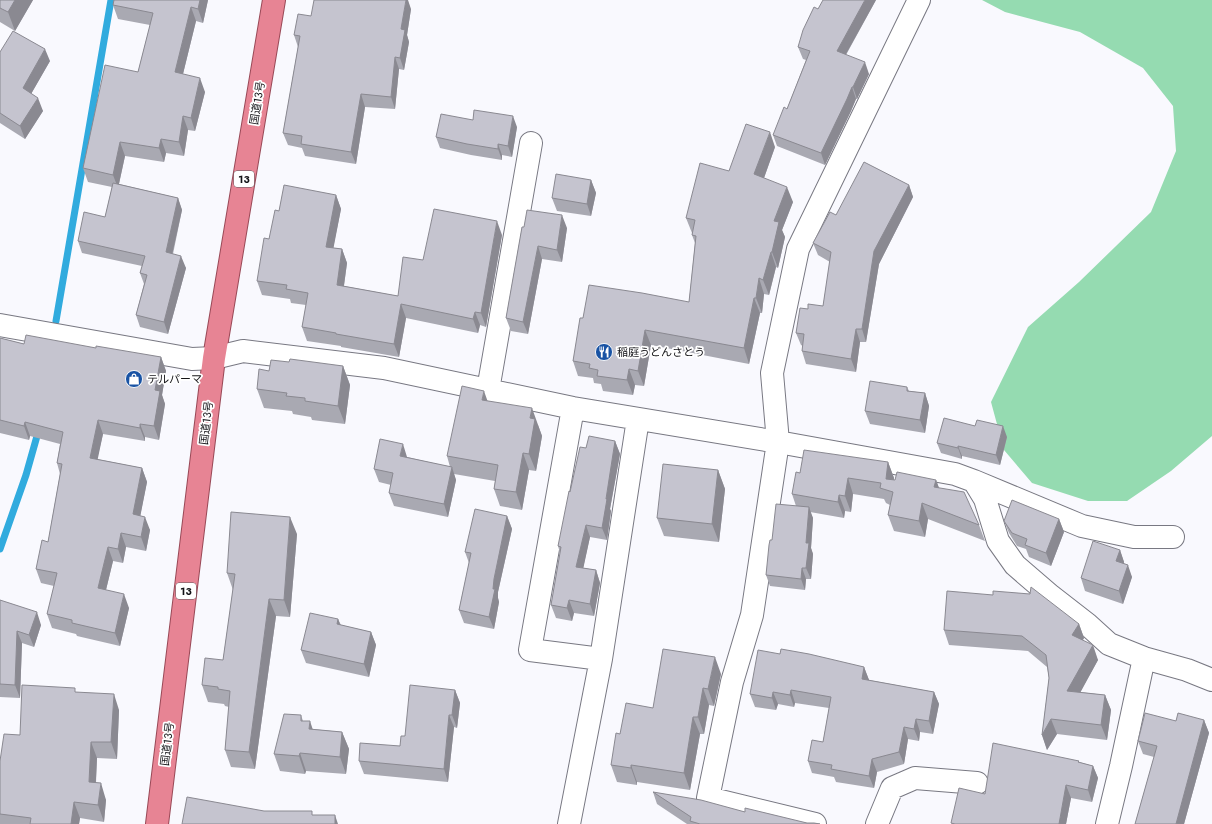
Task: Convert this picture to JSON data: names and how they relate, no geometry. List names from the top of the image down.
{
  "streets": {
    "highway": ["国道13号", "13"]
  },
  "places": {
    "restaurant": ["稲庭うどんさとう"],
    "shop": ["テルパーマ"]
  }
}
